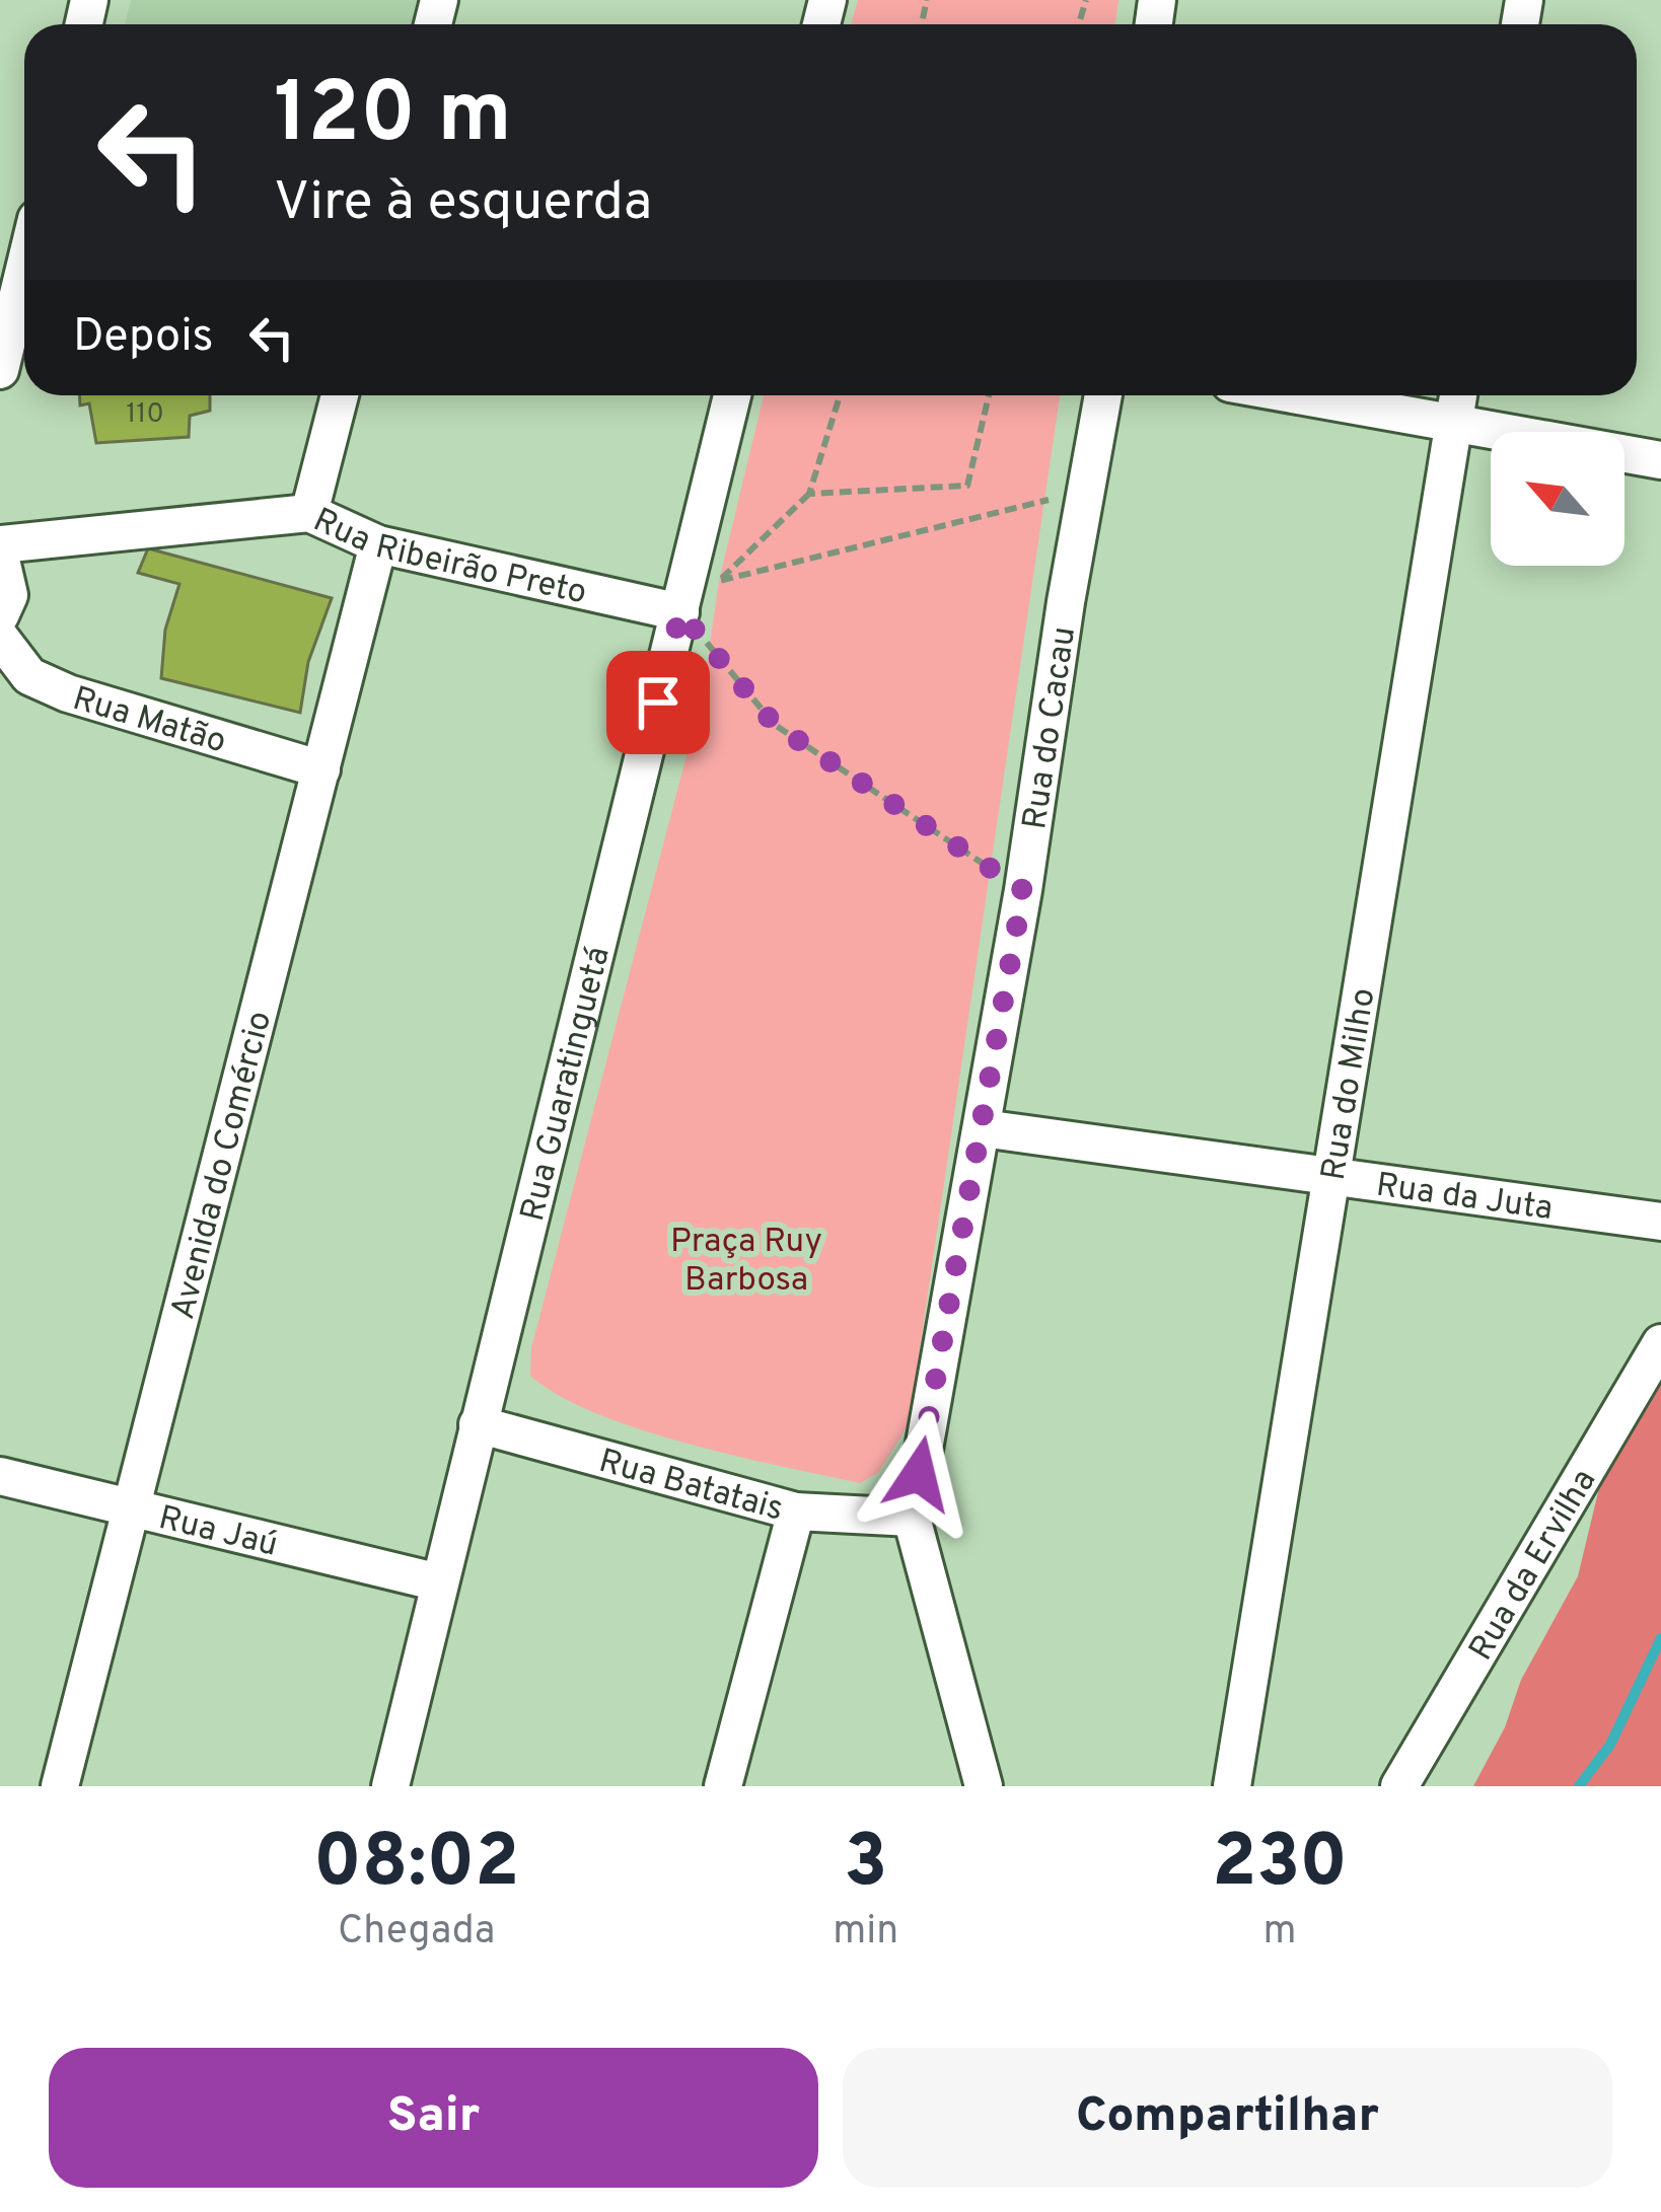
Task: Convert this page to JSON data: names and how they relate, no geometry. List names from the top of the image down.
{
  "streets": {
    "street": [
      "Rua Ribeirão Preto",
      "Rua Matão",
      "Rua do Cacau",
      "Rua Guaratinguetá",
      "Rua do Milho",
      "Avenida do Comércio",
      "Rua da Juta",
      "Rua Batatais",
      "Rua Jaú",
      "Rua da Ervilha"
    ]
  },
  "crossings": [
    ["Rua Ribeirão Preto", "Rua Guaratinguetá"],
    ["Rua Ribeirão Preto", "Avenida do Comércio"],
    ["Rua Matão", "Avenida do Comércio"],
    ["Rua do Cacau", "Rua da Juta"],
    ["Rua do Cacau", "Rua Batatais"],
    ["Rua Guaratinguetá", "Rua Batatais"],
    ["Rua Guaratinguetá", "Rua Jaú"],
    ["Rua do Milho", "Rua da Juta"],
    ["Avenida do Comércio", "Rua Jaú"]
  ],
  "parks": ["Praça Ruy Barbosa"],
  "house_numbers": ["110"],
  "north": "top left",
  "page": {
    "turn": ["120 m", "Vire à esquerda"],
    "then": "Depois",
    "eta": [
      "08:02",
      "Chegada",
      "3",
      "min",
      "230",
      "m"
    ],
    "buttons": ["Sair", "Compartilhar"]
  }
}
